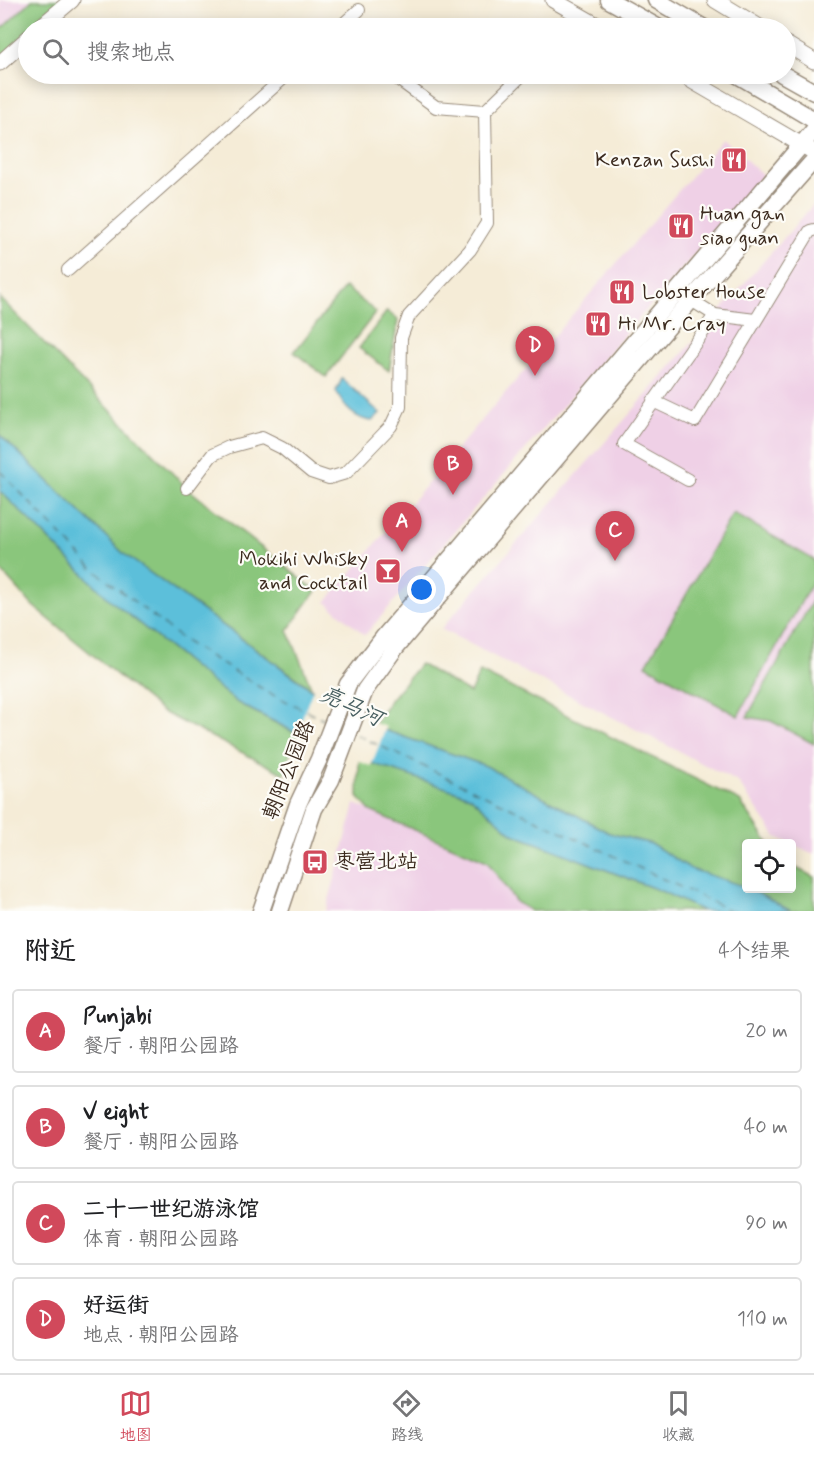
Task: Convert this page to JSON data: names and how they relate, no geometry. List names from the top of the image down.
{
  "streets": {
    "main road": ["朝阳公园路"]
  },
  "water": ["亮马河"],
  "places": {
    "restaurant": [
      "Kenzan Sushi",
      "Huan gan siao guan",
      "Lobster House",
      "Hi Mr. Cray"
    ],
    "bar": ["Mokihi Whisky and Cocktail"],
    "bus stop": ["枣营北站"]
  },
  "page": {
    "search": "搜索地点",
    "pins": [
      "D",
      "B",
      "A",
      "C"
    ],
    "heading": ["附近", "4个结果"],
    "list": [
      {
        "mark": "A",
        "name": "Punjabi",
        "note": "餐厅 · 朝阳公园路",
        "value": "20 m"
      },
      {
        "mark": "B",
        "name": "V eight",
        "note": "餐厅 · 朝阳公园路",
        "value": "40 m"
      },
      {
        "mark": "C",
        "name": "二十一世纪游泳馆",
        "note": "体育 · 朝阳公园路",
        "value": "90 m"
      },
      {
        "mark": "D",
        "name": "好运街",
        "note": "地点 · 朝阳公园路",
        "value": "110 m"
      }
    ],
    "nav": ["地图", "路线", "收藏"]
  }
}
